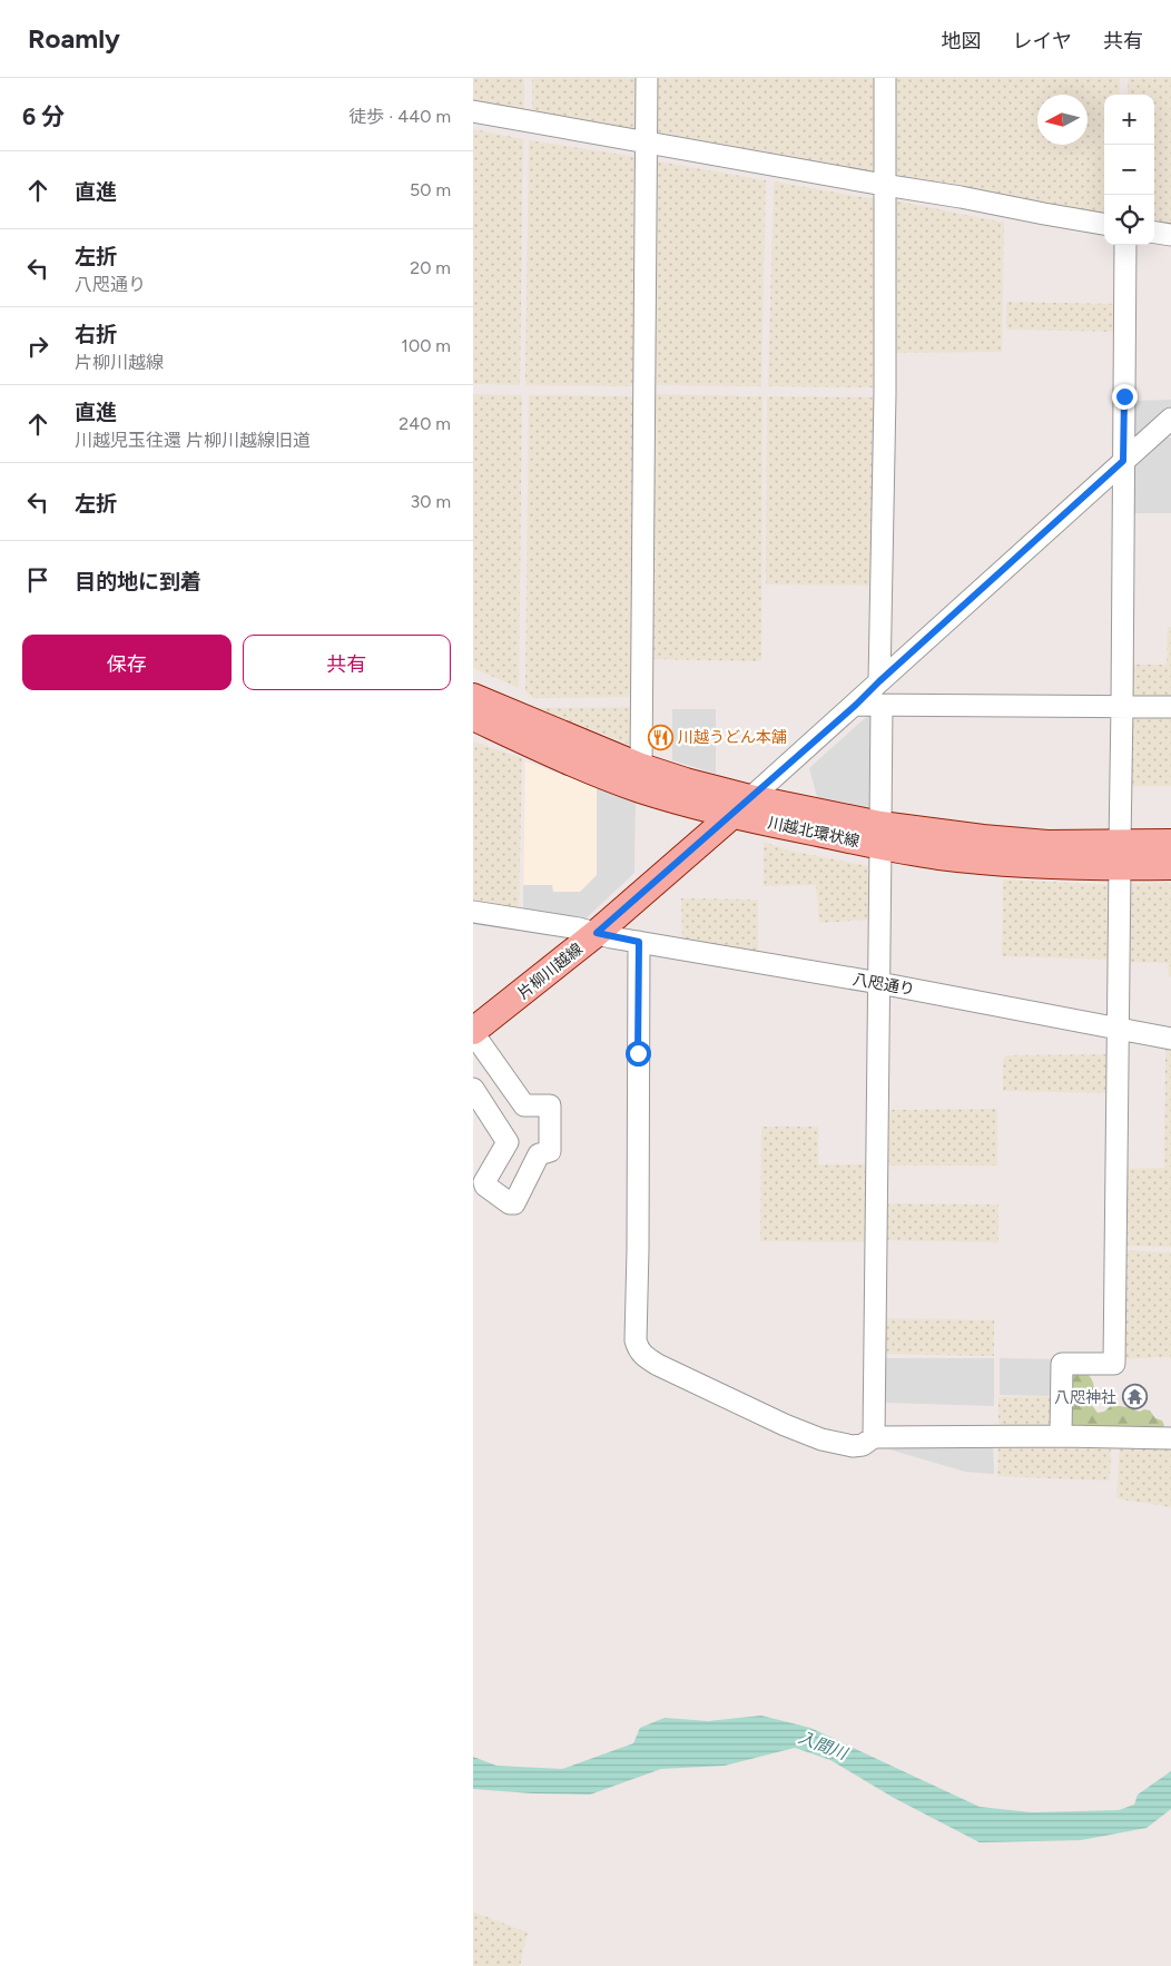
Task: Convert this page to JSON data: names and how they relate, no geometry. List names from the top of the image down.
{
  "streets": {
    "main road": ["川越北環状線", "片柳川越線"],
    "street": ["八咫通り"]
  },
  "crossings": [
    ["川越北環状線", "片柳川越線"],
    ["片柳川越線", "八咫通り"]
  ],
  "water": ["入間川"],
  "places": {
    "restaurant": ["川越うどん本舗"],
    "temple": ["八咫神社"]
  },
  "north": "left",
  "page": {
    "header": "Roamly",
    "nav": ["地図", "レイヤ", "共有"],
    "heading": ["6 分", "徒歩 · 440 m"],
    "map_buttons": ["+", "−"],
    "list": [
      ["直進", "50 m"],
      ["左折", "八咫通り", "20 m"],
      ["右折", "片柳川越線", "100 m"],
      ["直進", "川越児玉往還 片柳川越線旧道", "240 m"],
      ["左折", "30 m"],
      "目的地に到着"
    ],
    "buttons": ["保存", "共有"]
  }
}
